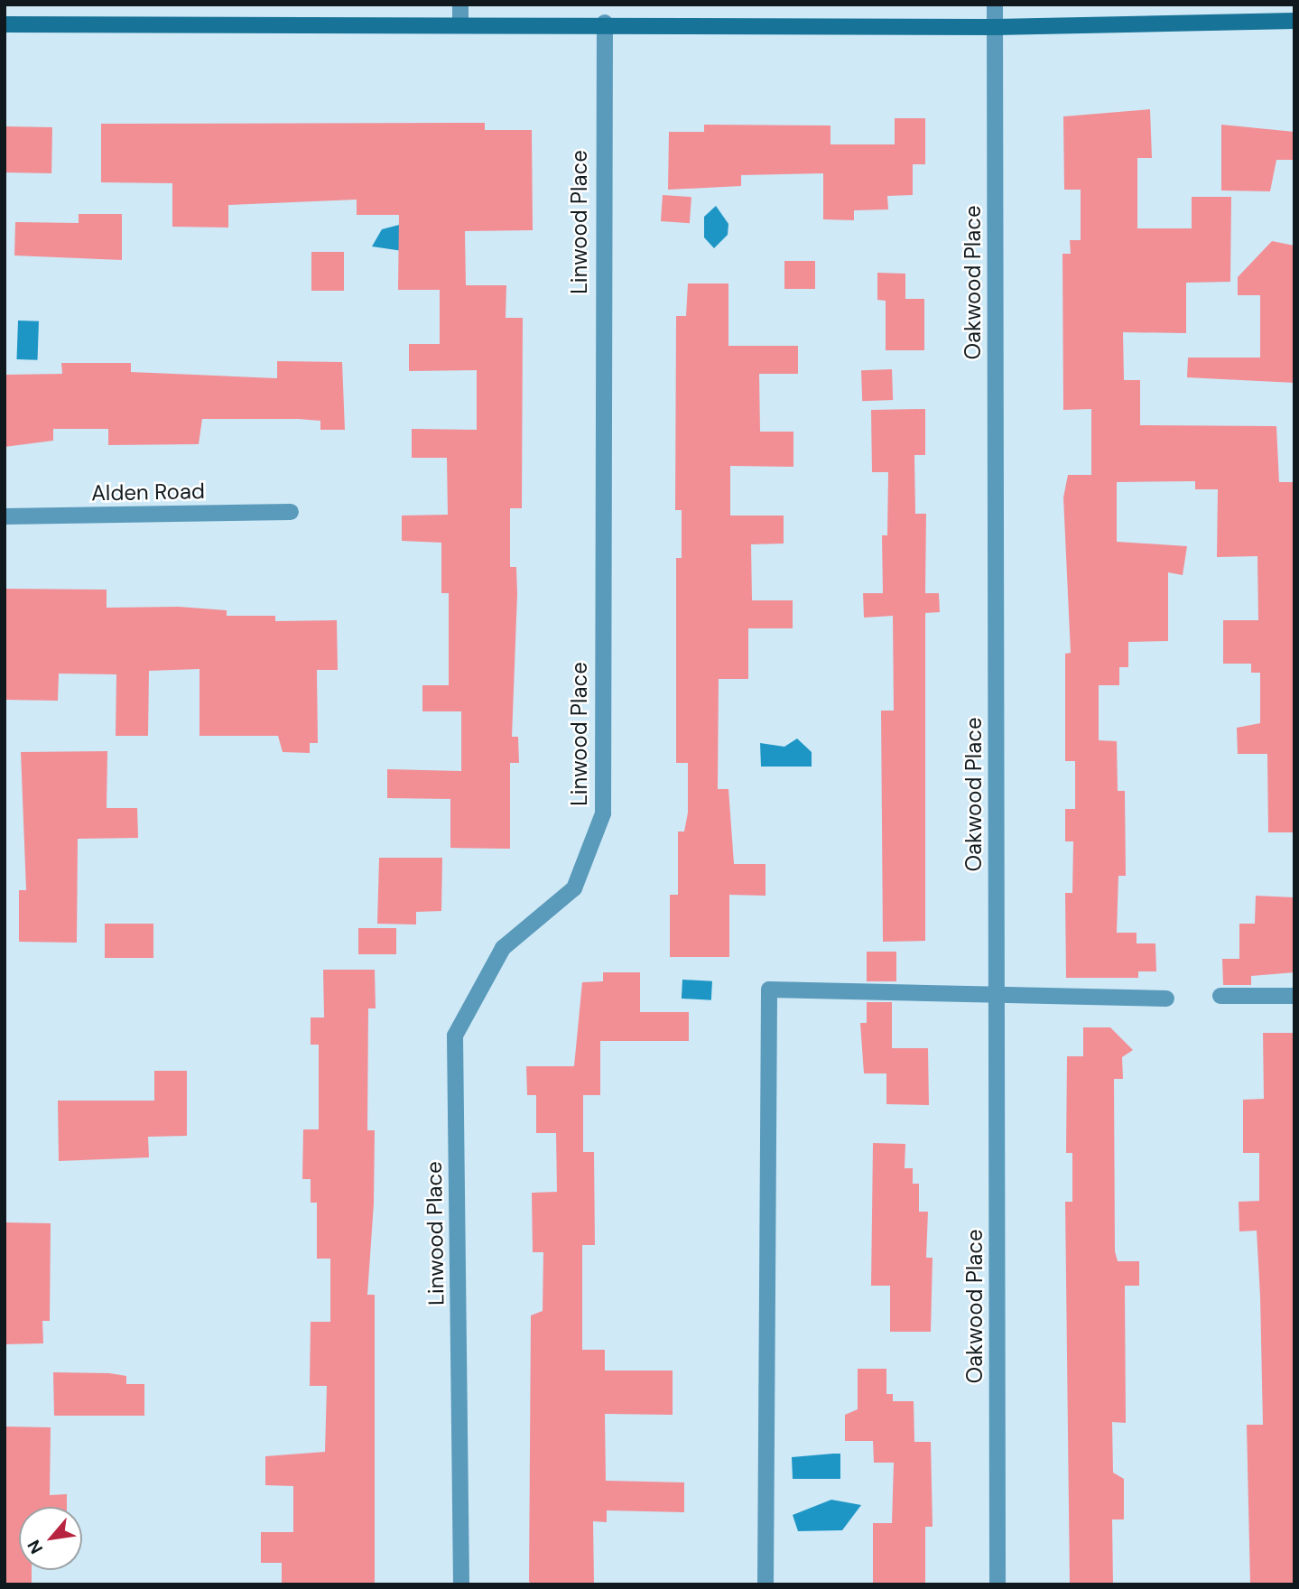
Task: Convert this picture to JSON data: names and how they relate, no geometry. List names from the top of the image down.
{
  "streets": {
    "street": ["Linwood Place", "Oakwood Place", "Alden Road"]
  },
  "north": "bottom left"
}
